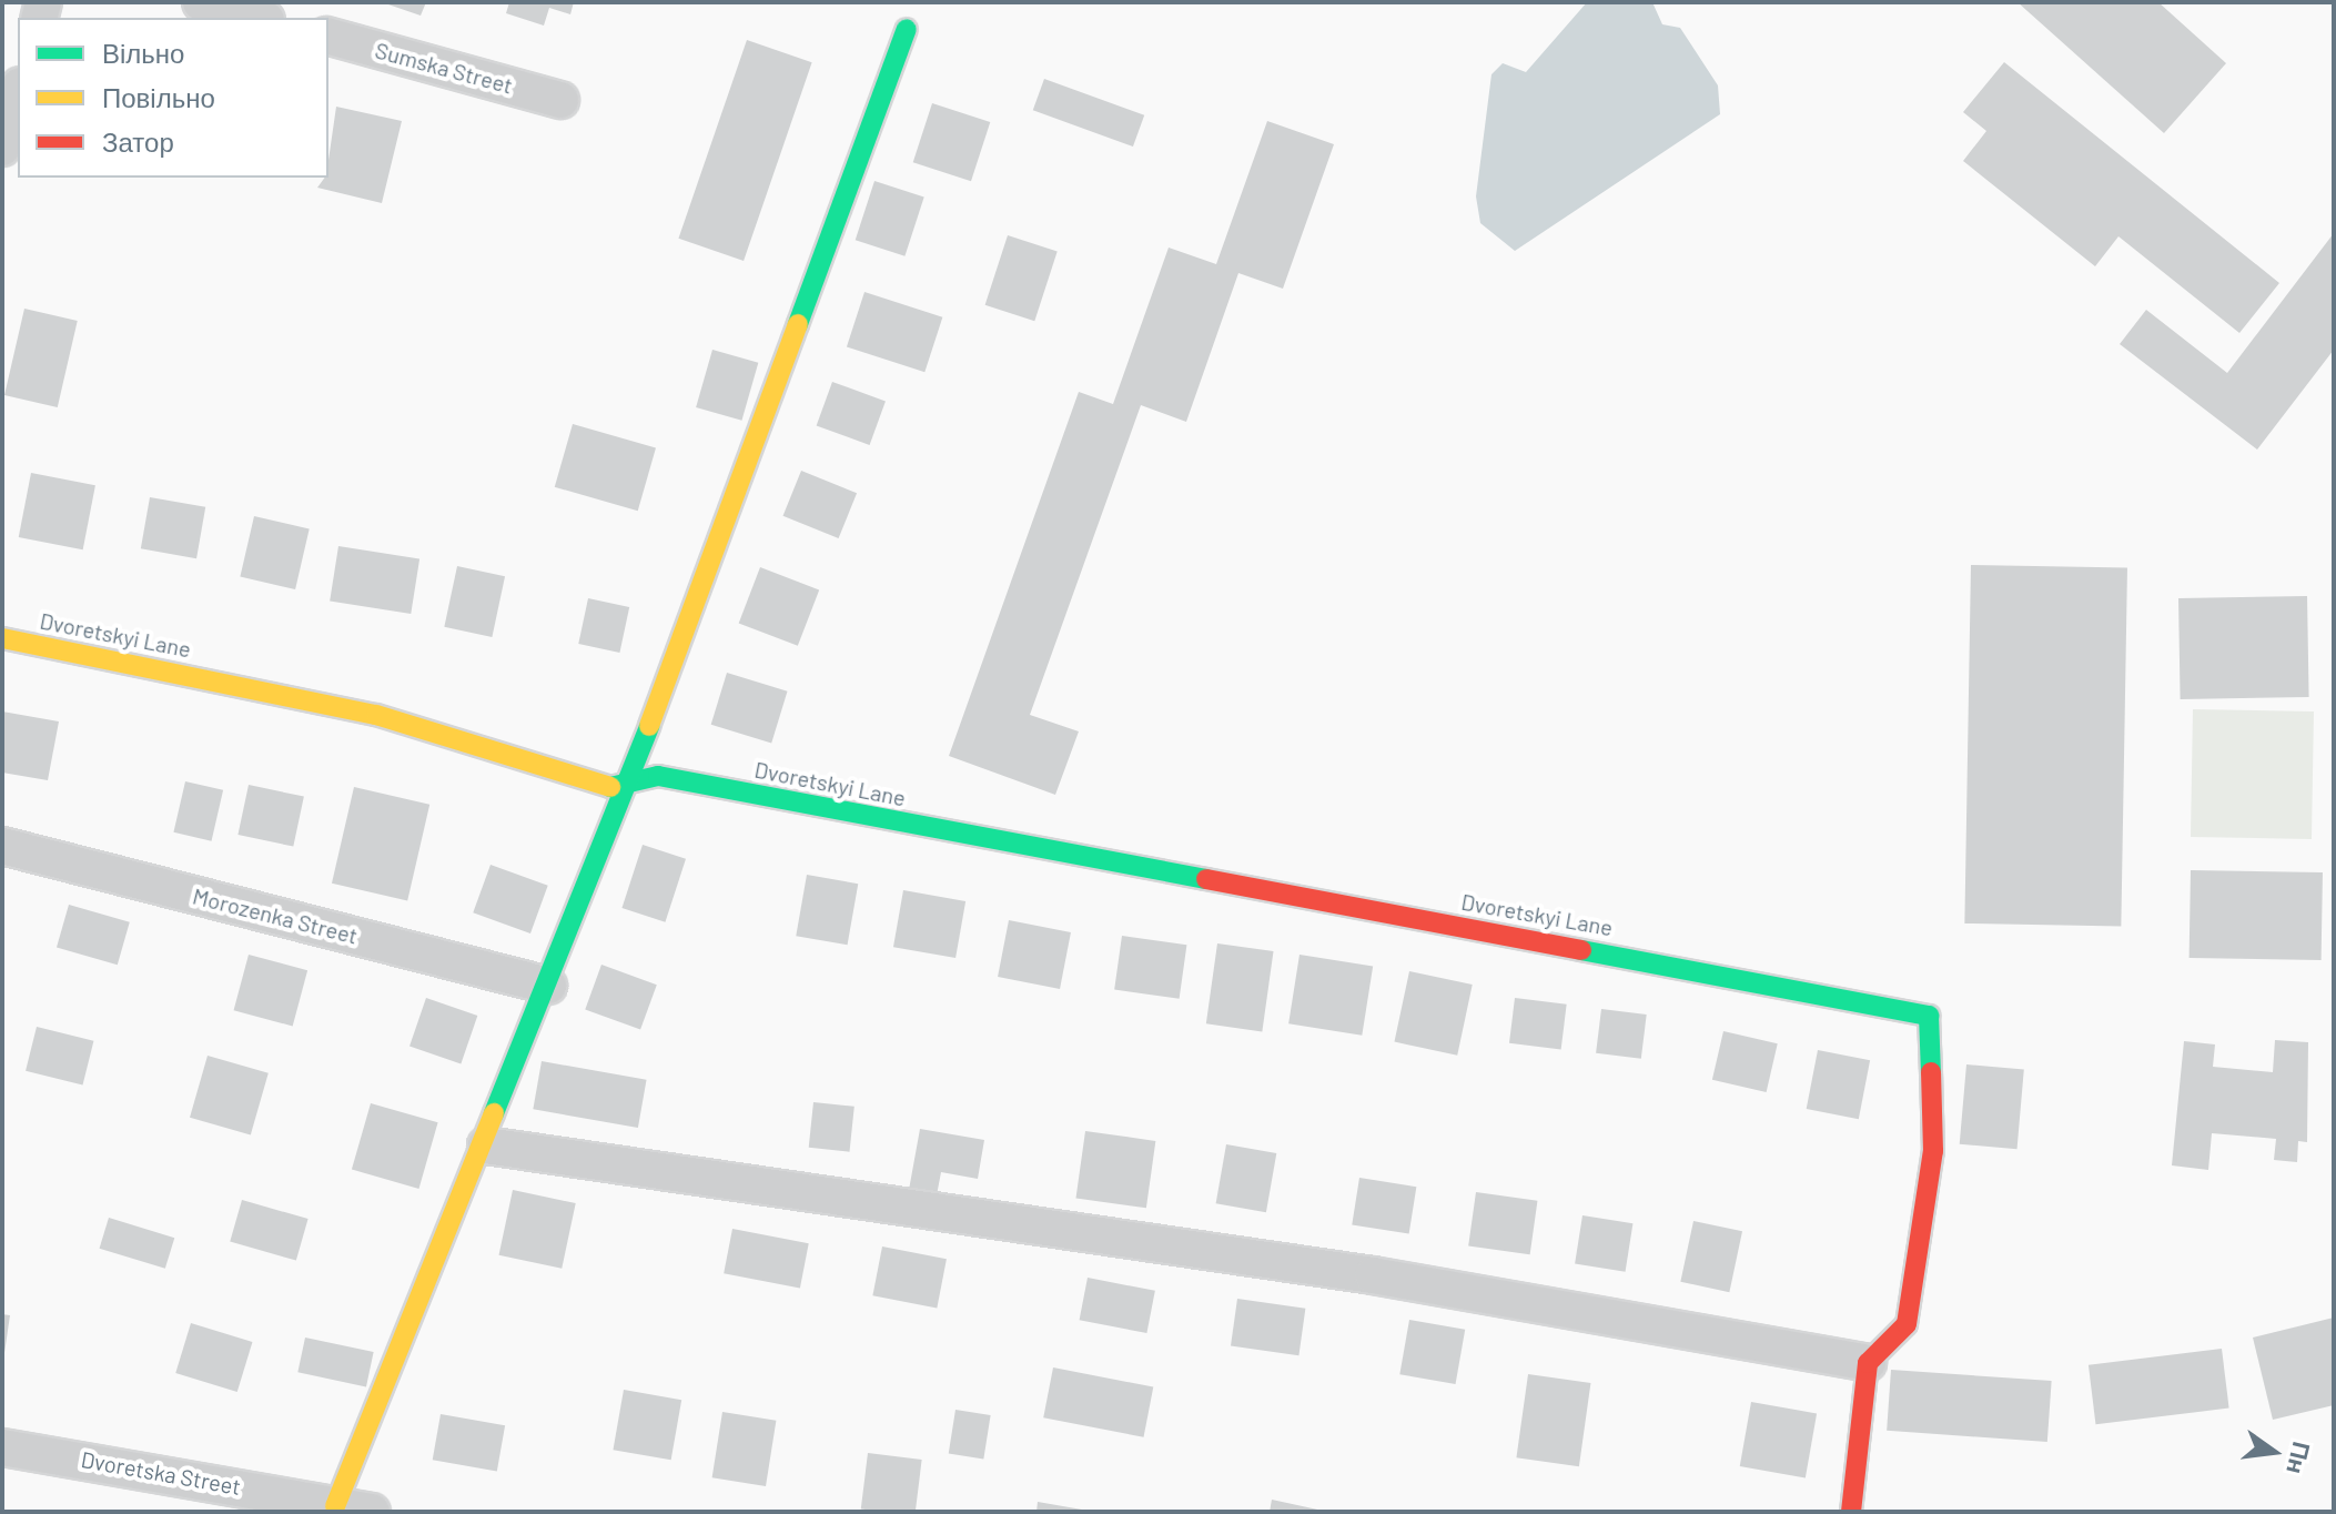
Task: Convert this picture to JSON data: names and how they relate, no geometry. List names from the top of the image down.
{
  "streets": {
    "street": [
      "Sumska Street",
      "Dvoretskyi Lane",
      "Morozenka Street",
      "Dvoretska Street"
    ]
  },
  "legend": ["Вільно", "Повільно", "Затор"],
  "north": "right"
}
